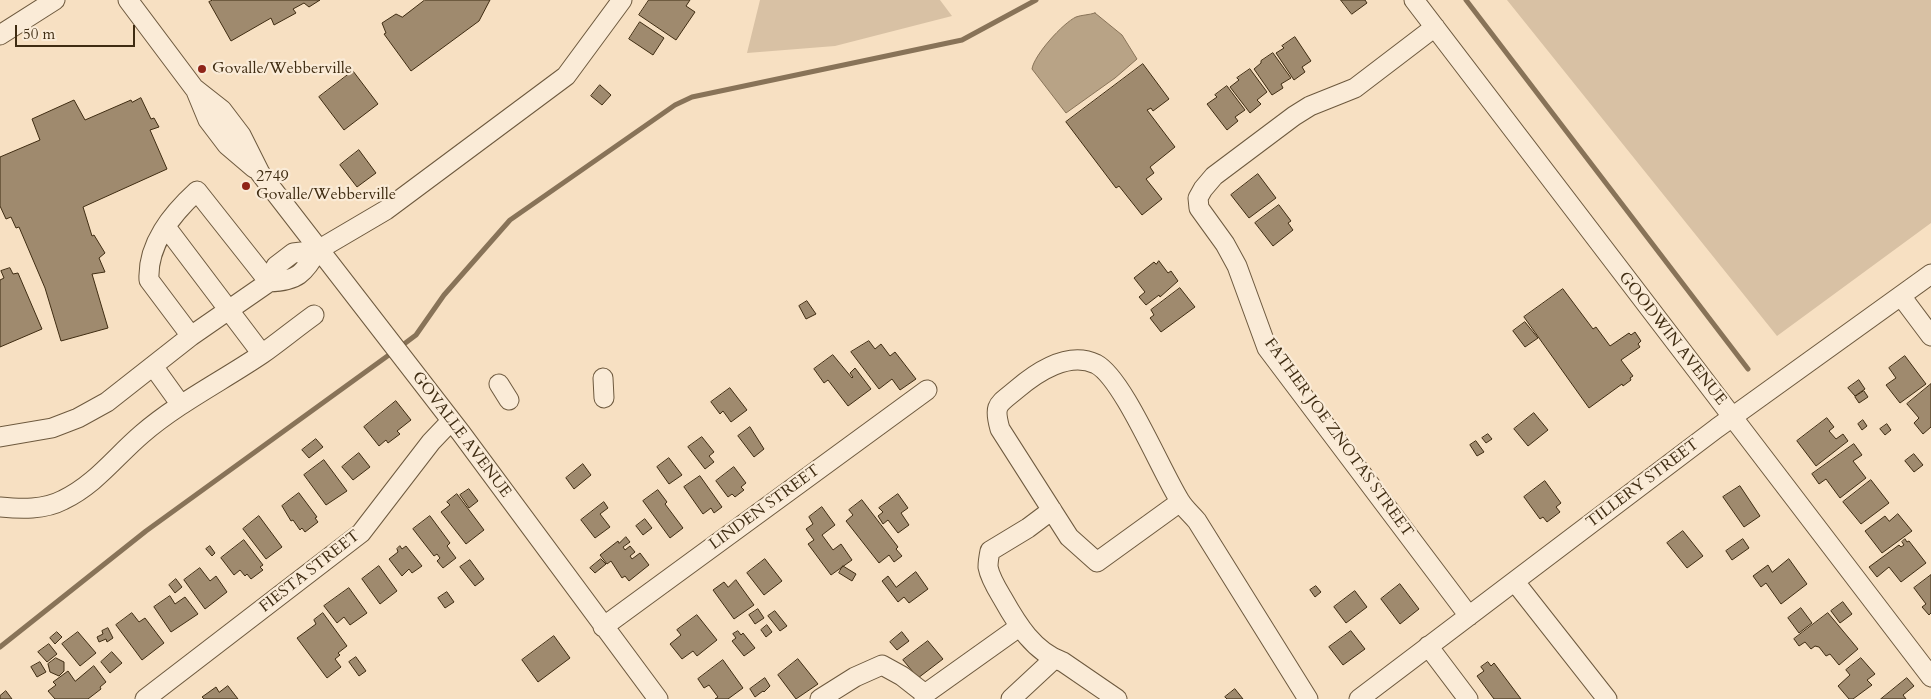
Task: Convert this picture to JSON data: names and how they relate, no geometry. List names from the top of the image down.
{
  "streets": {
    "street": [
      "GOODWIN AVENUE",
      "GOVALLE AVENUE",
      "FATHER JOE ZNOTAS STREET",
      "TILLERY STREET",
      "LINDEN STREET",
      "FIESTA STREET"
    ]
  },
  "crossings": [
    ["GOODWIN AVENUE", "FATHER JOE ZNOTAS STREET"],
    ["GOODWIN AVENUE", "TILLERY STREET"],
    ["GOVALLE AVENUE", "LINDEN STREET"],
    ["GOVALLE AVENUE", "FIESTA STREET"],
    ["FATHER JOE ZNOTAS STREET", "TILLERY STREET"]
  ],
  "places": ["Govalle/Webberville", "2749 Govalle/Webberville"],
  "scale_bar": "50 m"
}
